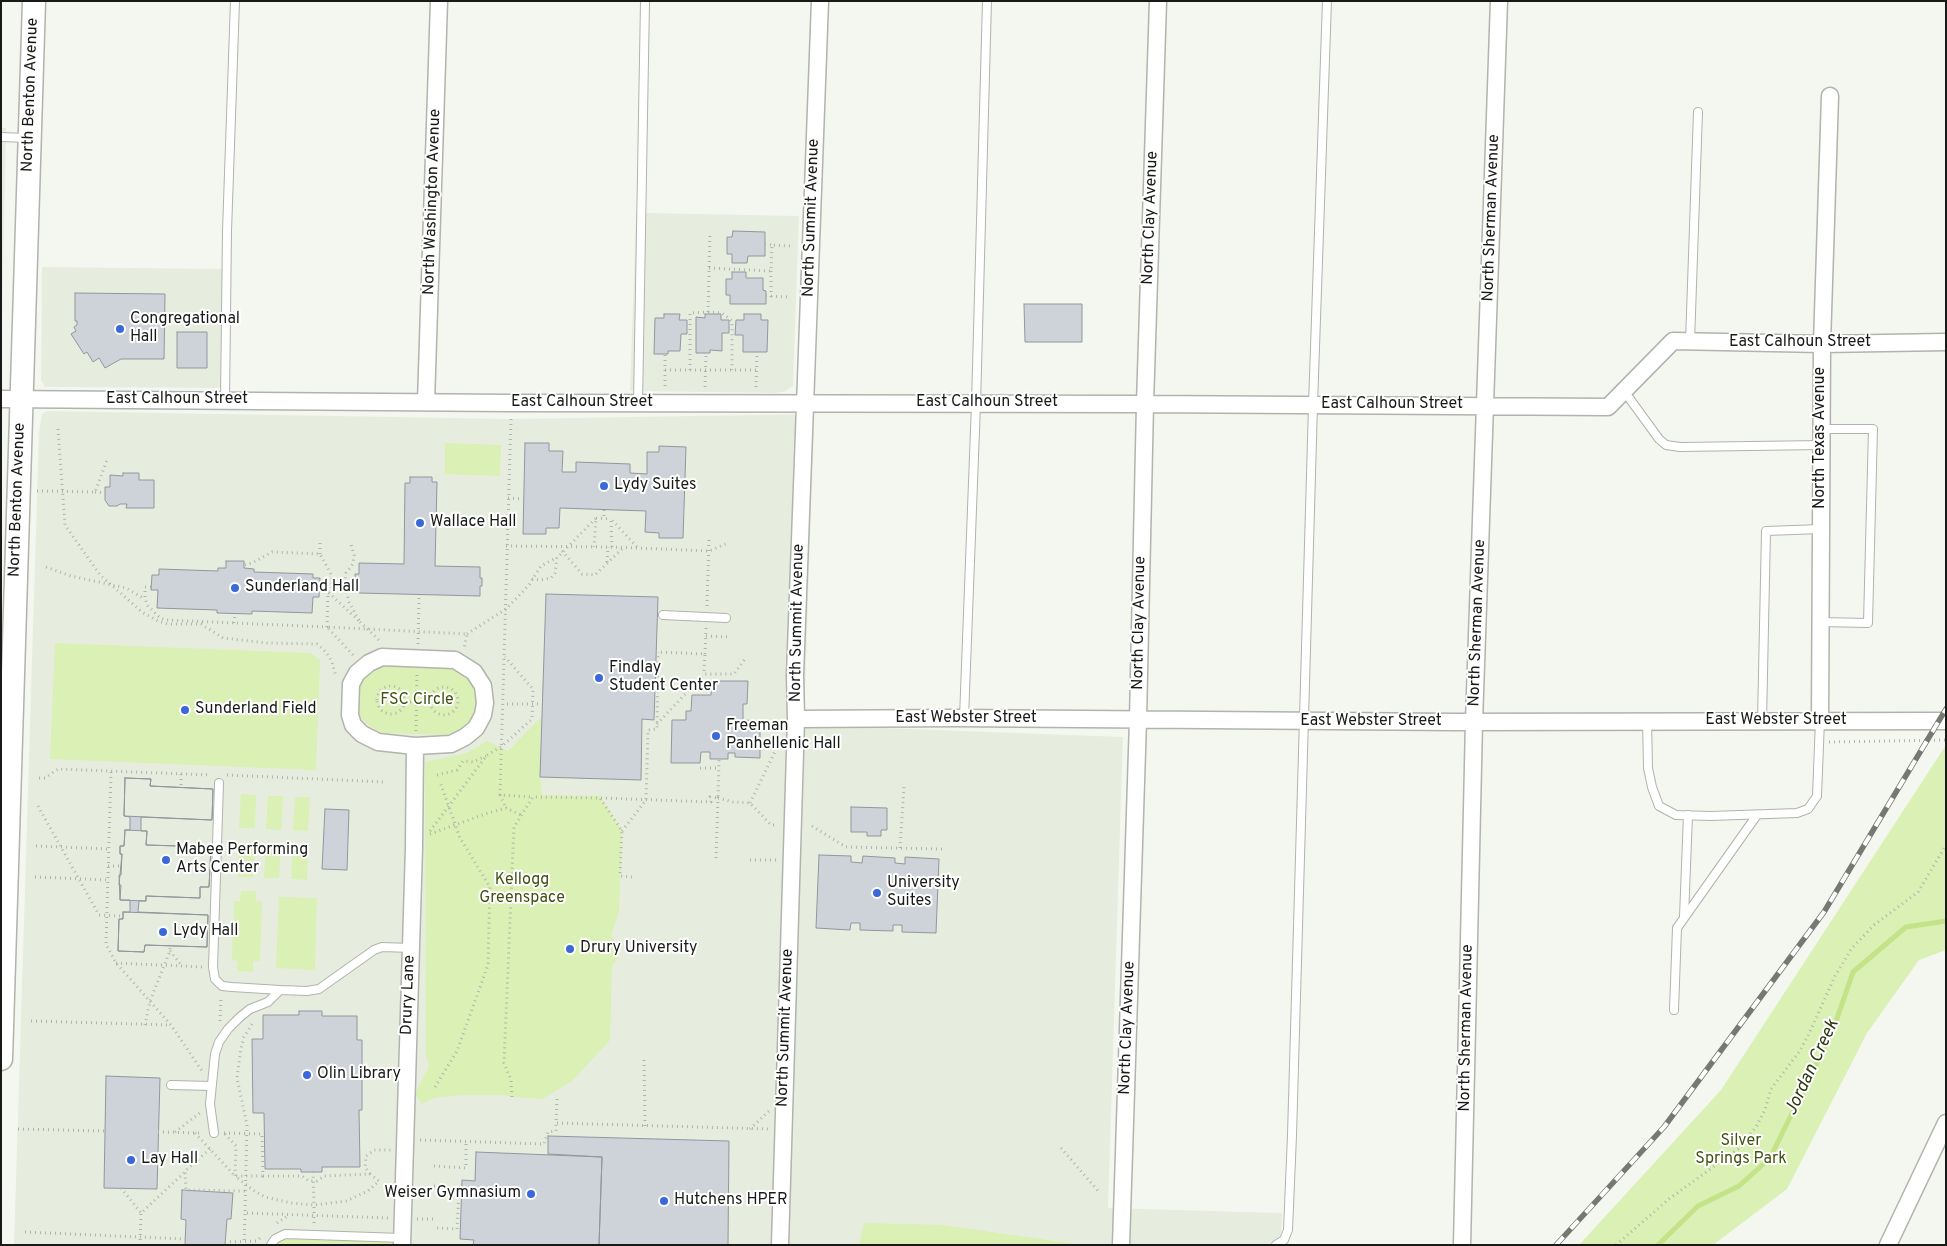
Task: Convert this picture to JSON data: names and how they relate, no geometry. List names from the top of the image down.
{
  "streets": {
    "main road": ["North Benton Avenue"],
    "street": [
      "North Washington Avenue",
      "North Summit Avenue",
      "North Clay Avenue",
      "North Sherman Avenue",
      "East Calhoun Street",
      "North Texas Avenue",
      "East Webster Street",
      "Drury Lane"
    ]
  },
  "crossings": [
    ["North Benton Avenue", "East Calhoun Street"],
    ["North Washington Avenue", "East Calhoun Street"],
    ["North Summit Avenue", "East Calhoun Street"],
    ["North Summit Avenue", "East Webster Street"],
    ["North Clay Avenue", "East Calhoun Street"],
    ["North Clay Avenue", "East Webster Street"],
    ["North Sherman Avenue", "East Calhoun Street"],
    ["North Sherman Avenue", "East Webster Street"],
    ["East Calhoun Street", "North Texas Avenue"],
    ["North Texas Avenue", "East Webster Street"]
  ],
  "water": ["Jordan Creek"],
  "parks": ["FSC Circle", "Kellogg Greenspace", "Silver Springs Park"],
  "places": [
    "Congregational Hall",
    "Lydy Suites",
    "Wallace Hall",
    "Sunderland Hall",
    "Findlay Student Center",
    "Sunderland Field",
    "Freeman Panhellenic Hall",
    "Mabee Performing Arts Center",
    "University Suites",
    "Lydy Hall",
    "Drury University",
    "Olin Library",
    "Lay Hall",
    "Weiser Gymnasium",
    "Hutchens HPER"
  ]
}
